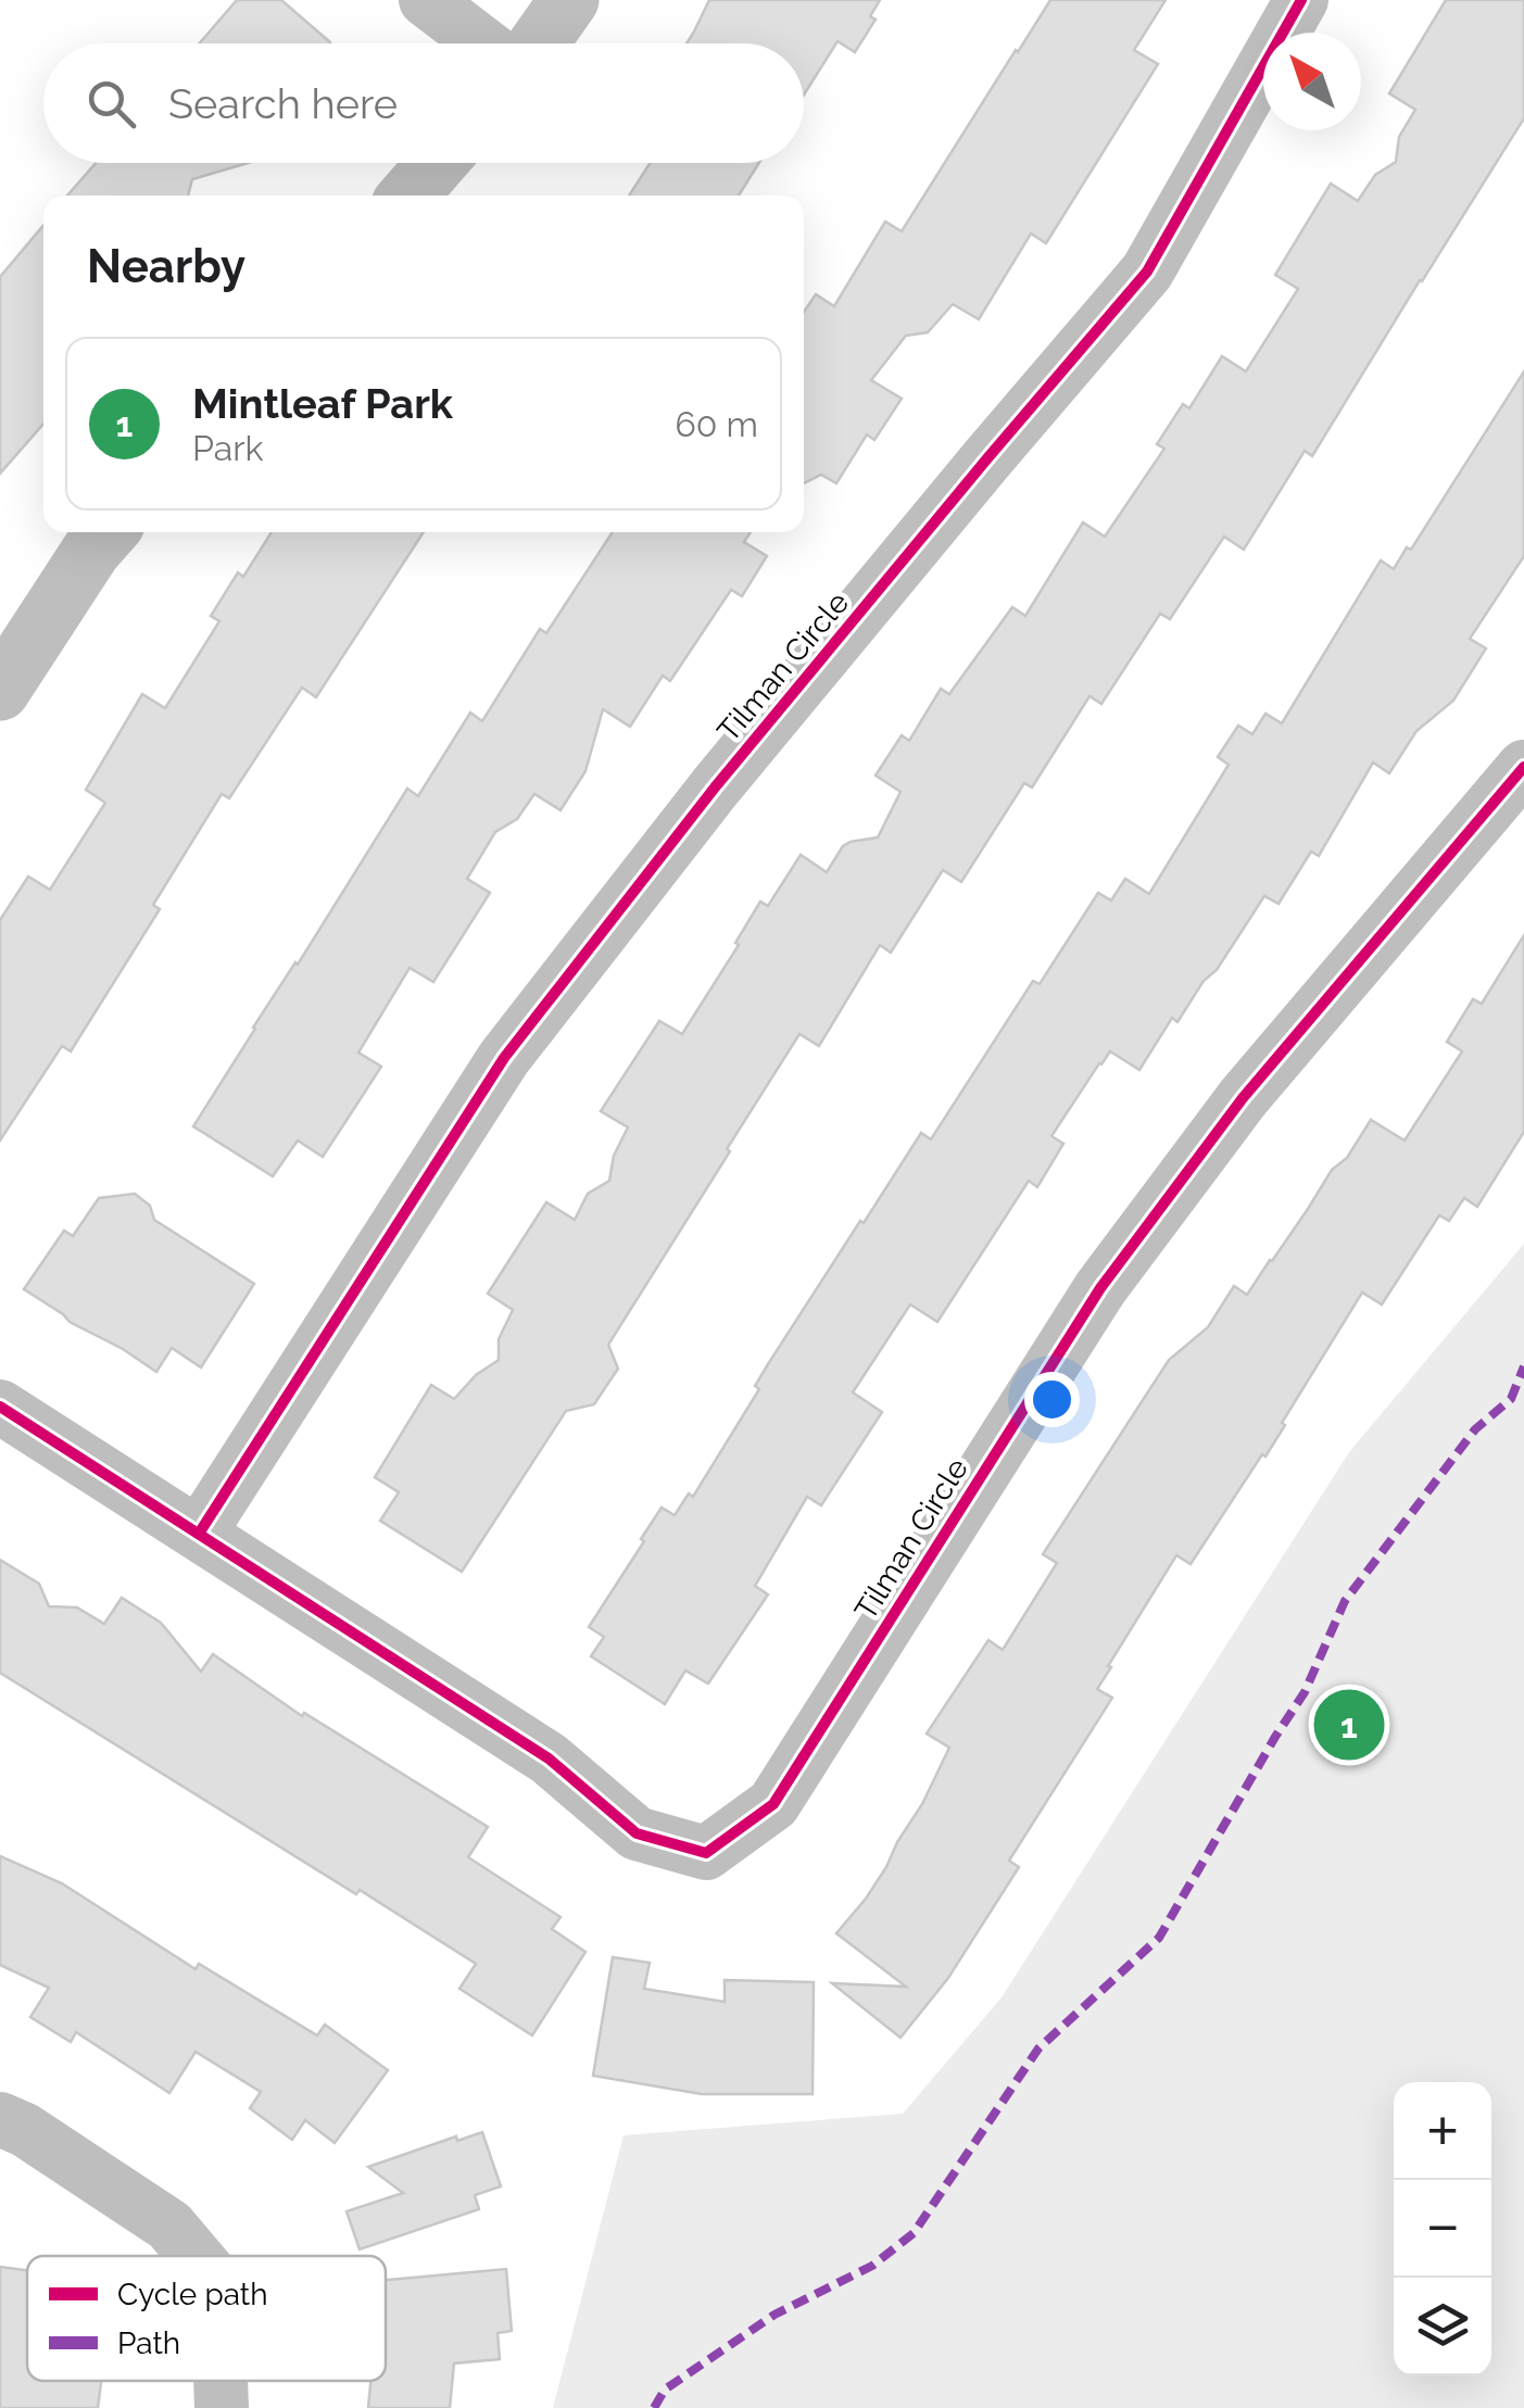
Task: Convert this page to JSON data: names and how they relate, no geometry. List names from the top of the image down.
{
  "streets": {
    "street": ["Tilman Circle"]
  },
  "legend": ["Cycle path", "Path"],
  "north": "top left",
  "page": {
    "search": "Search here",
    "heading": "Nearby",
    "list": [
      {
        "mark": "1",
        "name": "Mintleaf Park",
        "note": "Park",
        "value": "60 m"
      }
    ],
    "pins": "1",
    "map_buttons": ["+", "−"]
  }
}
